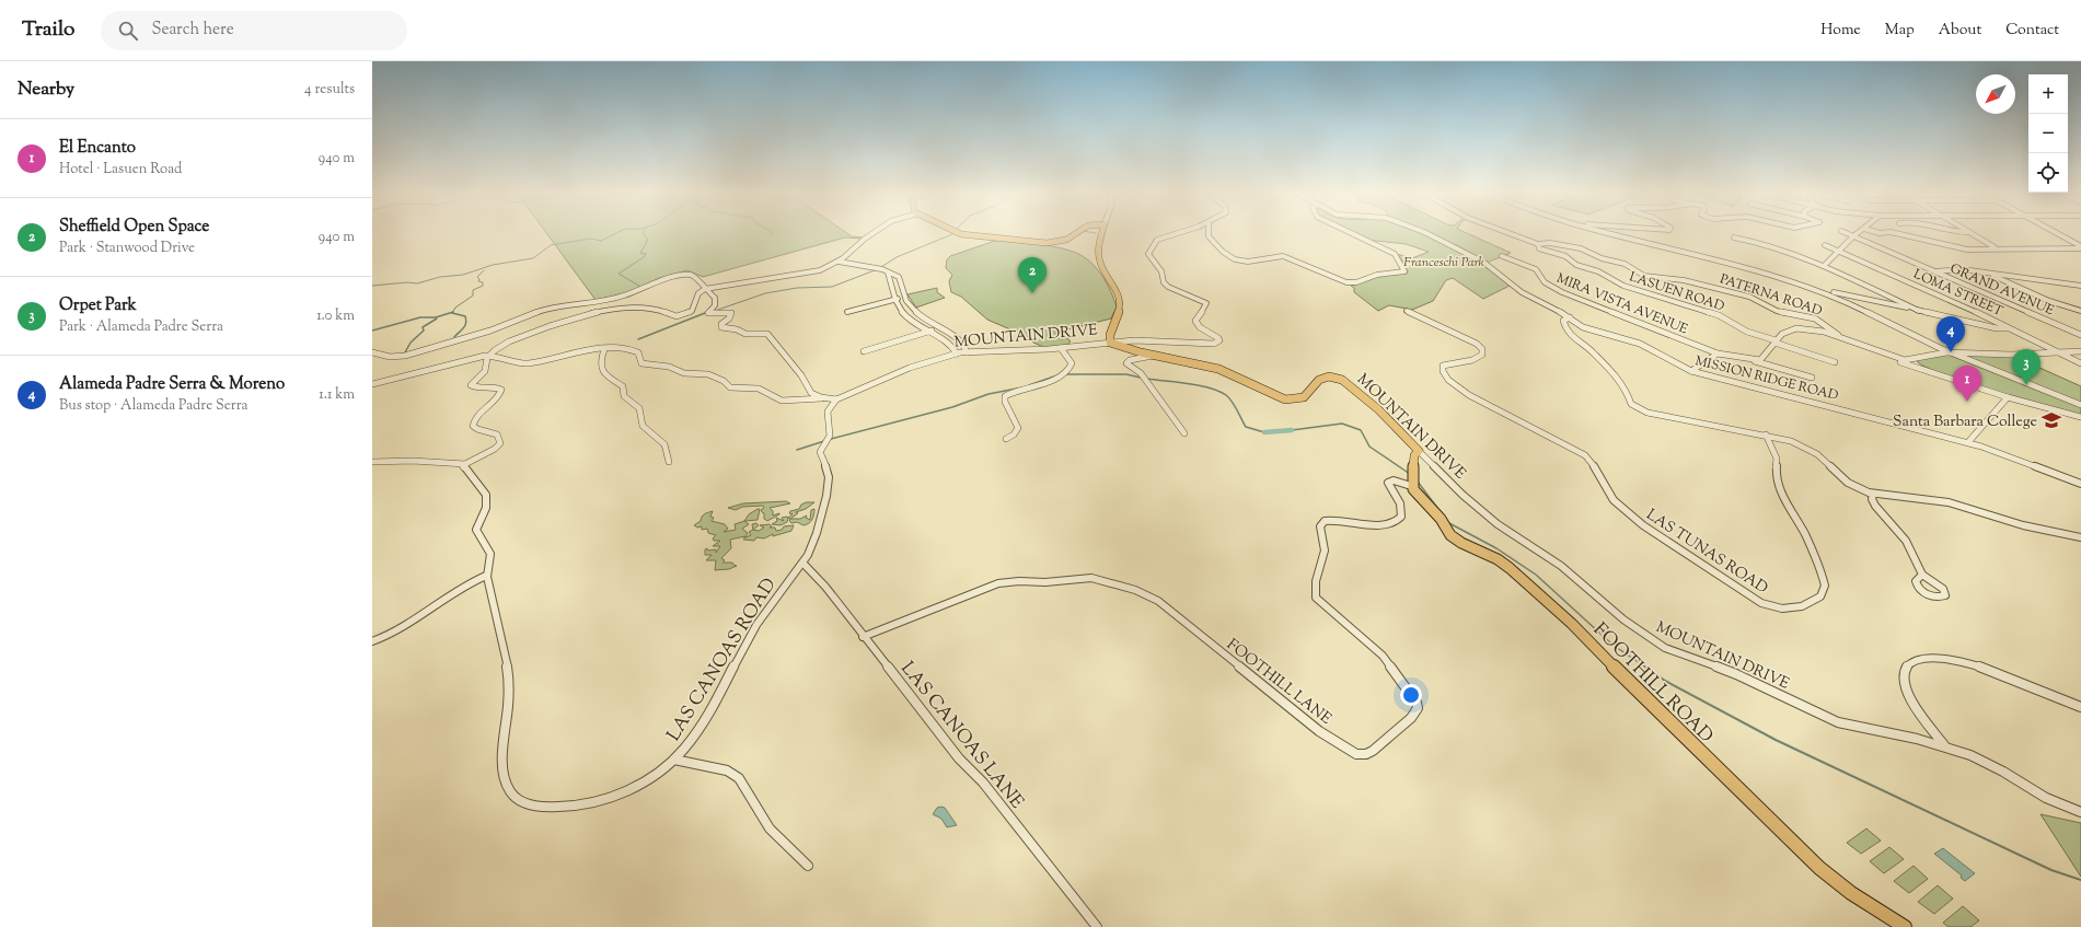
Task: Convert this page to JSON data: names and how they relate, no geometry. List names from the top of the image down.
{
  "streets": {
    "main road": ["MOUNTAIN DRIVE", "FOOTHILL ROAD"],
    "street": [
      "GRAND AVENUE",
      "LASUEN ROAD",
      "LOMA STREET",
      "PATERNA ROAD",
      "MIRA VISTA AVENUE",
      "MISSION RIDGE ROAD",
      "LAS TUNAS ROAD",
      "LAS CANOAS ROAD",
      "FOOTHILL LANE",
      "LAS CANOAS LANE"
    ]
  },
  "crossings": [
    ["LASUEN ROAD", "PATERNA ROAD"],
    ["MOUNTAIN DRIVE", "LAS CANOAS ROAD"],
    ["LAS CANOAS ROAD", "LAS CANOAS LANE"],
    ["FOOTHILL LANE", "FOOTHILL ROAD"],
    ["FOOTHILL LANE", "LAS CANOAS LANE"]
  ],
  "parks": ["Franceschi Park"],
  "places": {
    "school or university": ["Santa Barbara College"]
  },
  "north": "bottom left",
  "page": {
    "header": "Trailo",
    "search": "Search here",
    "nav": [
      "Home",
      "Map",
      "About",
      "Contact"
    ],
    "heading": ["Nearby", "4 results"],
    "map_buttons": ["+", "−"],
    "list": [
      {
        "mark": "1",
        "name": "El Encanto",
        "note": "Hotel · Lasuen Road",
        "value": "940 m"
      },
      {
        "mark": "2",
        "name": "Sheffield Open Space",
        "note": "Park · Stanwood Drive",
        "value": "940 m"
      },
      {
        "mark": "3",
        "name": "Orpet Park",
        "note": "Park · Alameda Padre Serra",
        "value": "1.0 km"
      },
      {
        "mark": "4",
        "name": "Alameda Padre Serra & Moreno",
        "note": "Bus stop · Alameda Padre Serra",
        "value": "1.1 km"
      }
    ],
    "pins": [
      "2",
      "4",
      "3",
      "1"
    ]
  }
}
